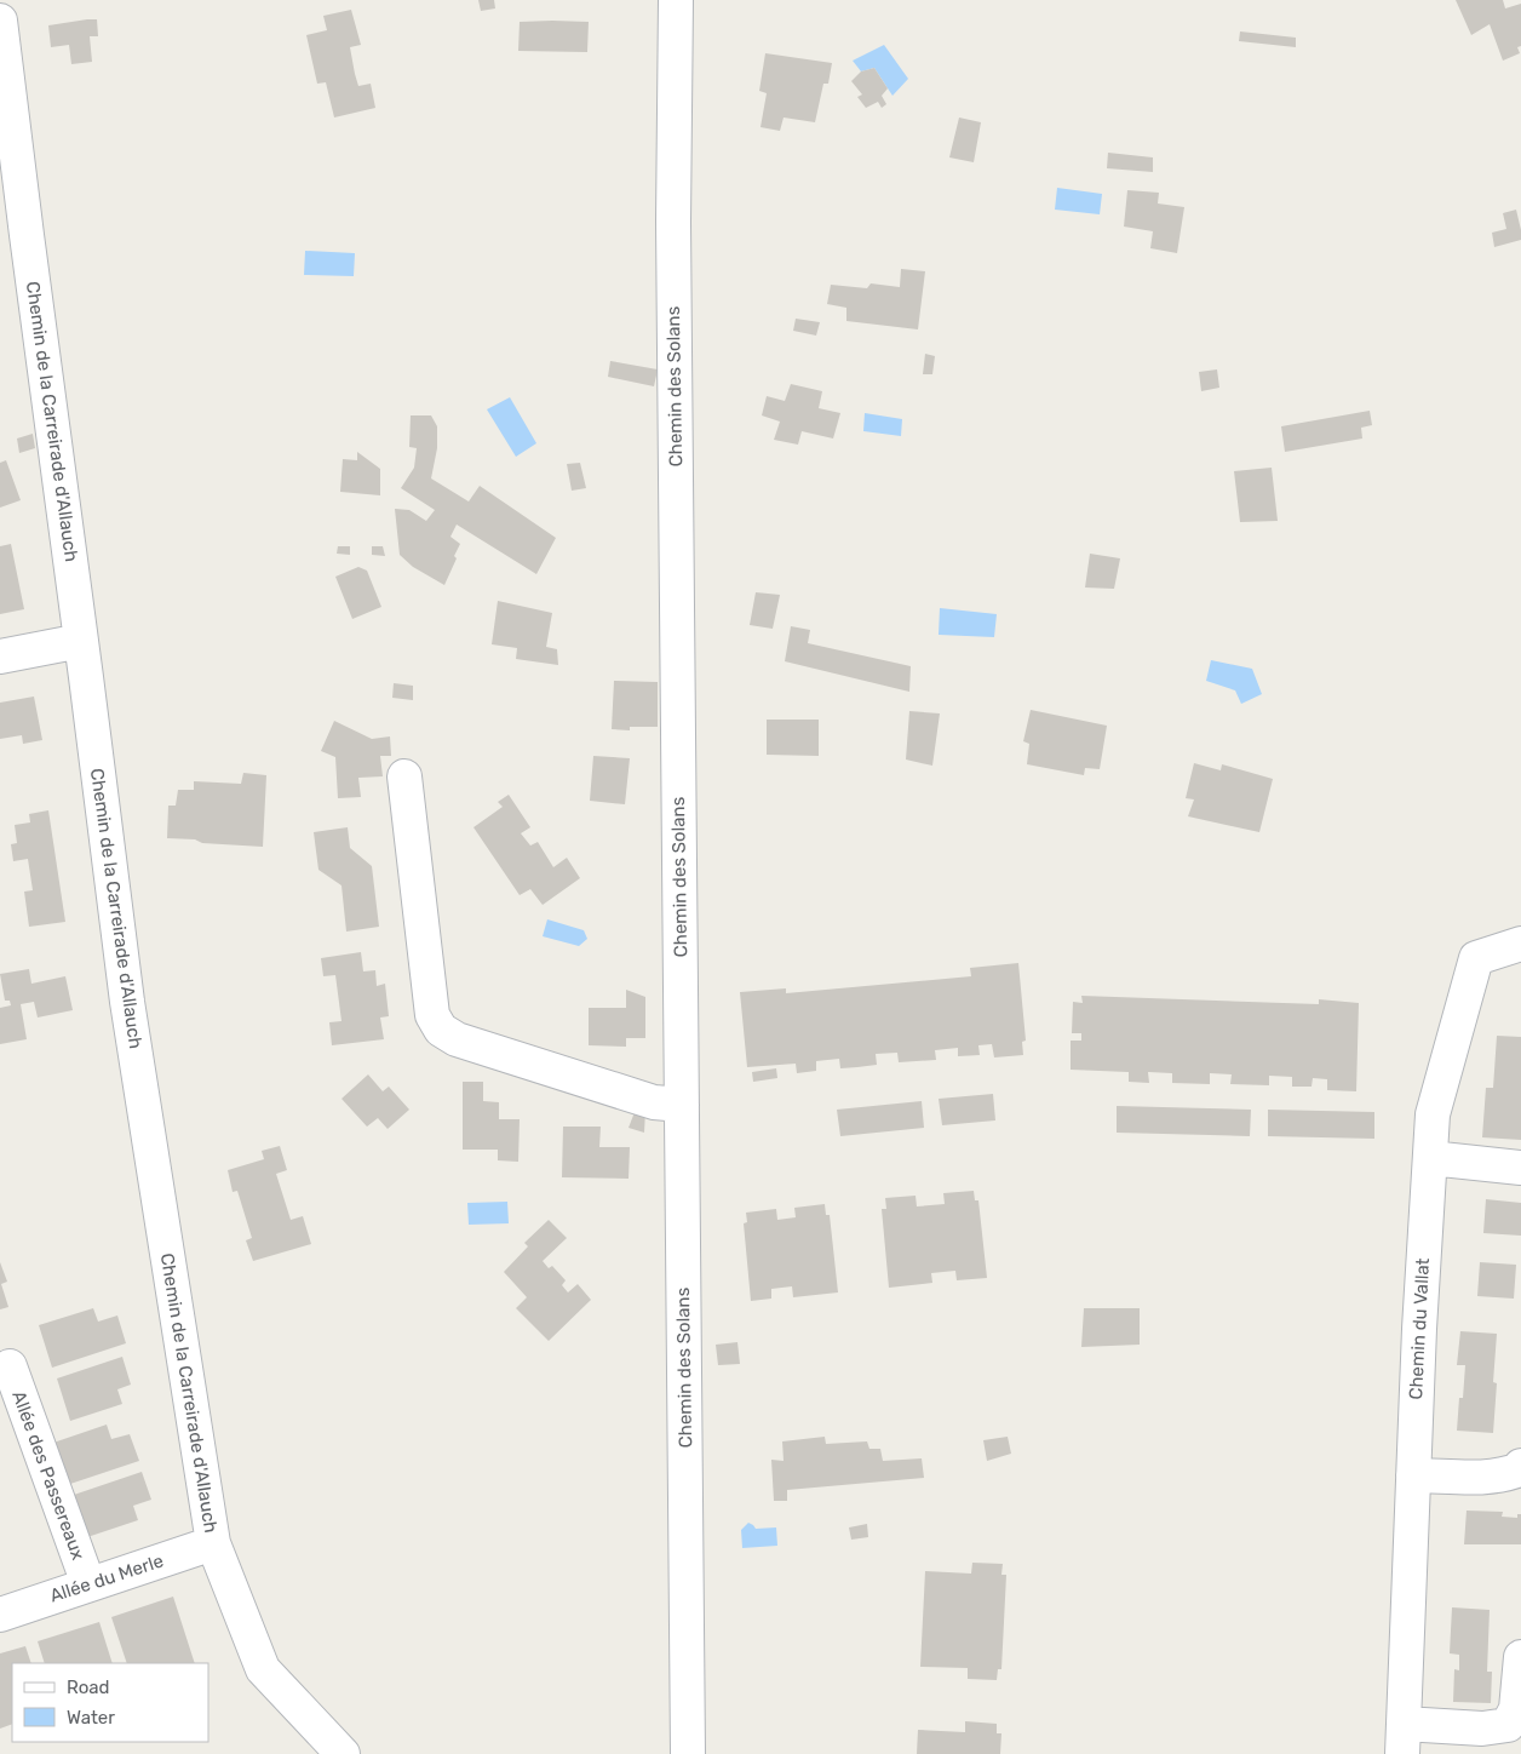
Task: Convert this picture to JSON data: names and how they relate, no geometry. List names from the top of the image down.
{
  "streets": {
    "street": [
      "Chemin des Solans",
      "Chemin de la Carreirade d'Allauch",
      "Chemin du Vallat",
      "Allée des Passereaux",
      "Allée du Merle"
    ]
  },
  "crossings": [
    ["Chemin de la Carreirade d'Allauch", "Allée du Merle"],
    ["Allée des Passereaux", "Allée du Merle"]
  ],
  "legend": ["Road", "Water"]
}
